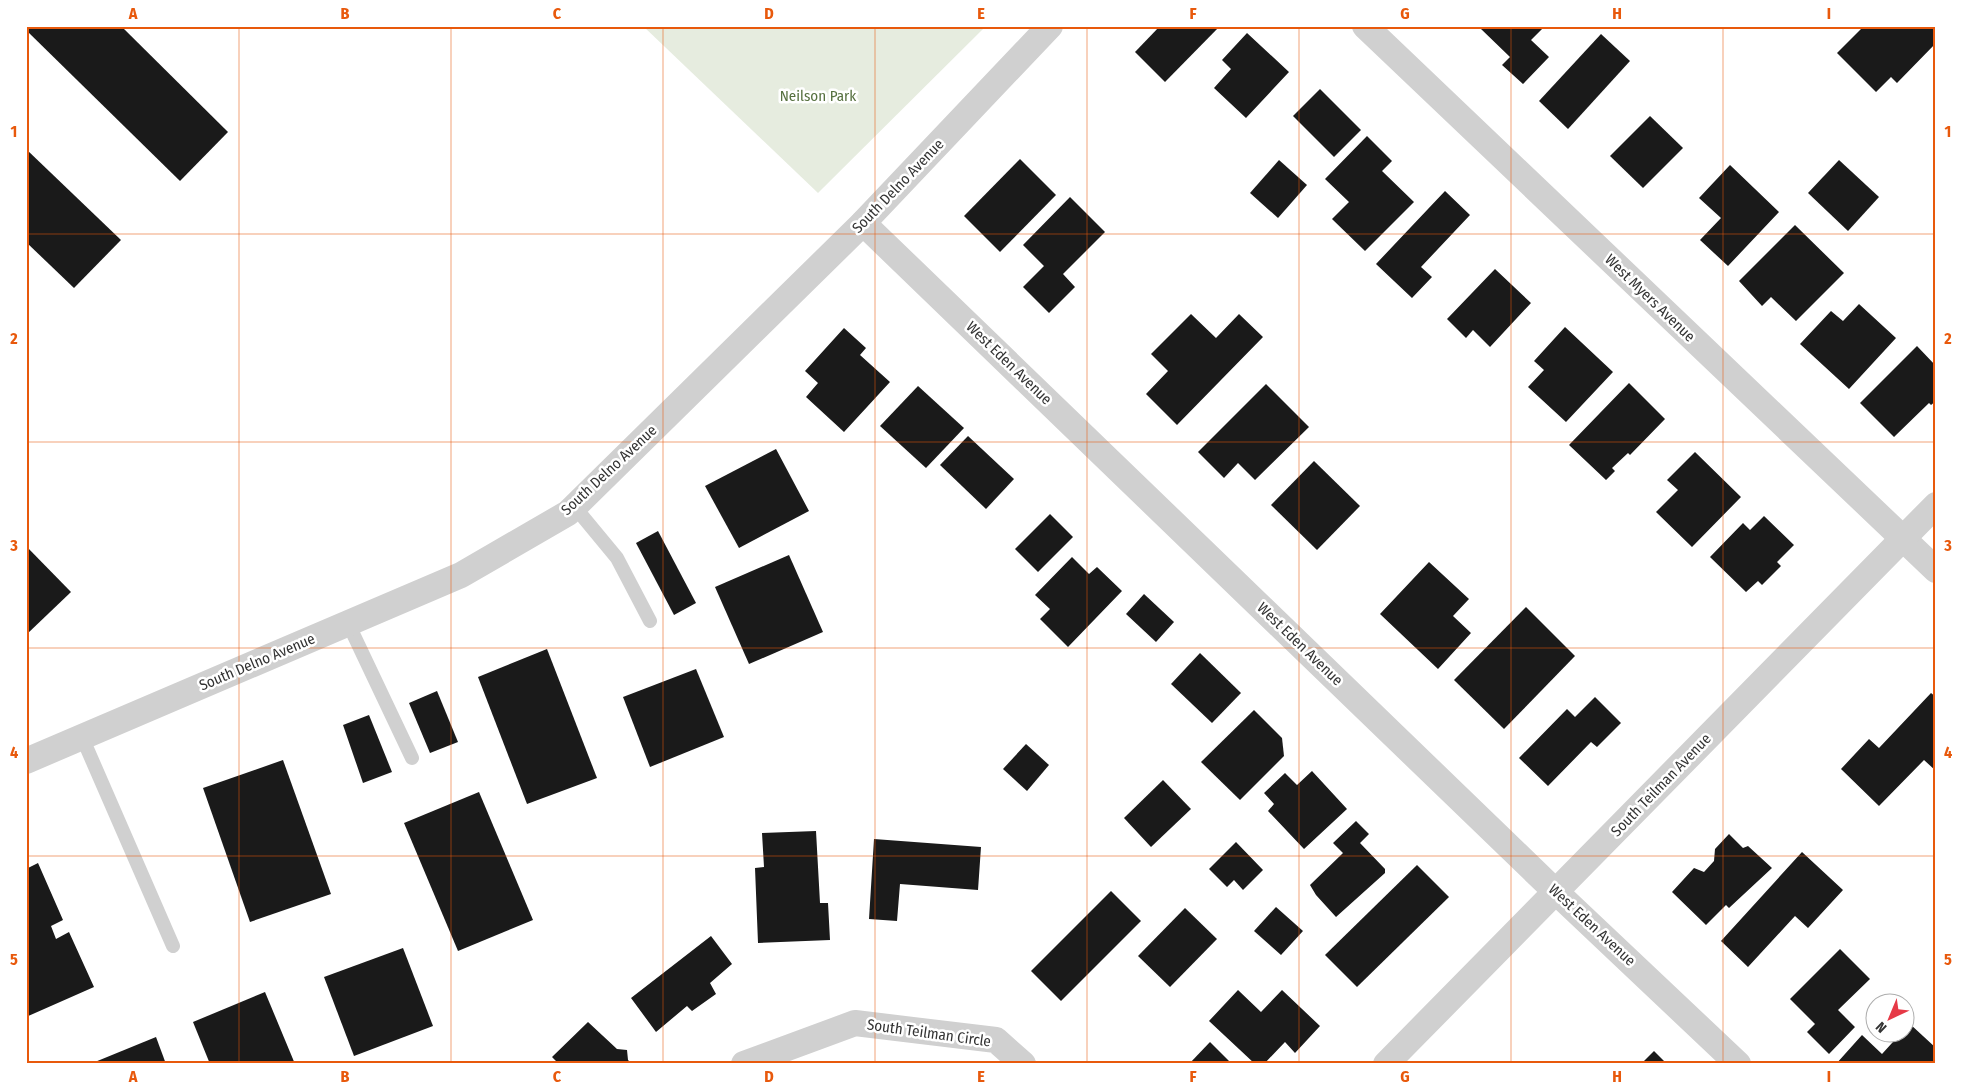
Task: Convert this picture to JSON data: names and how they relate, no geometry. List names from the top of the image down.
{
  "streets": {
    "street": [
      "South Delno Avenue",
      "West Myers Avenue",
      "West Eden Avenue",
      "South Teilman Avenue",
      "South Teilman Circle"
    ]
  },
  "crossings": [
    ["South Delno Avenue", "West Eden Avenue"],
    ["West Myers Avenue", "South Teilman Avenue"],
    ["West Eden Avenue", "South Teilman Avenue"]
  ],
  "parks": ["Neilson Park"],
  "north": "bottom left",
  "grid": {
    "columns": [
      "A",
      "B",
      "C",
      "D",
      "E",
      "F",
      "G",
      "H",
      "I"
    ],
    "rows": [
      "1",
      "2",
      "3",
      "4",
      "5"
    ]
  }
}
